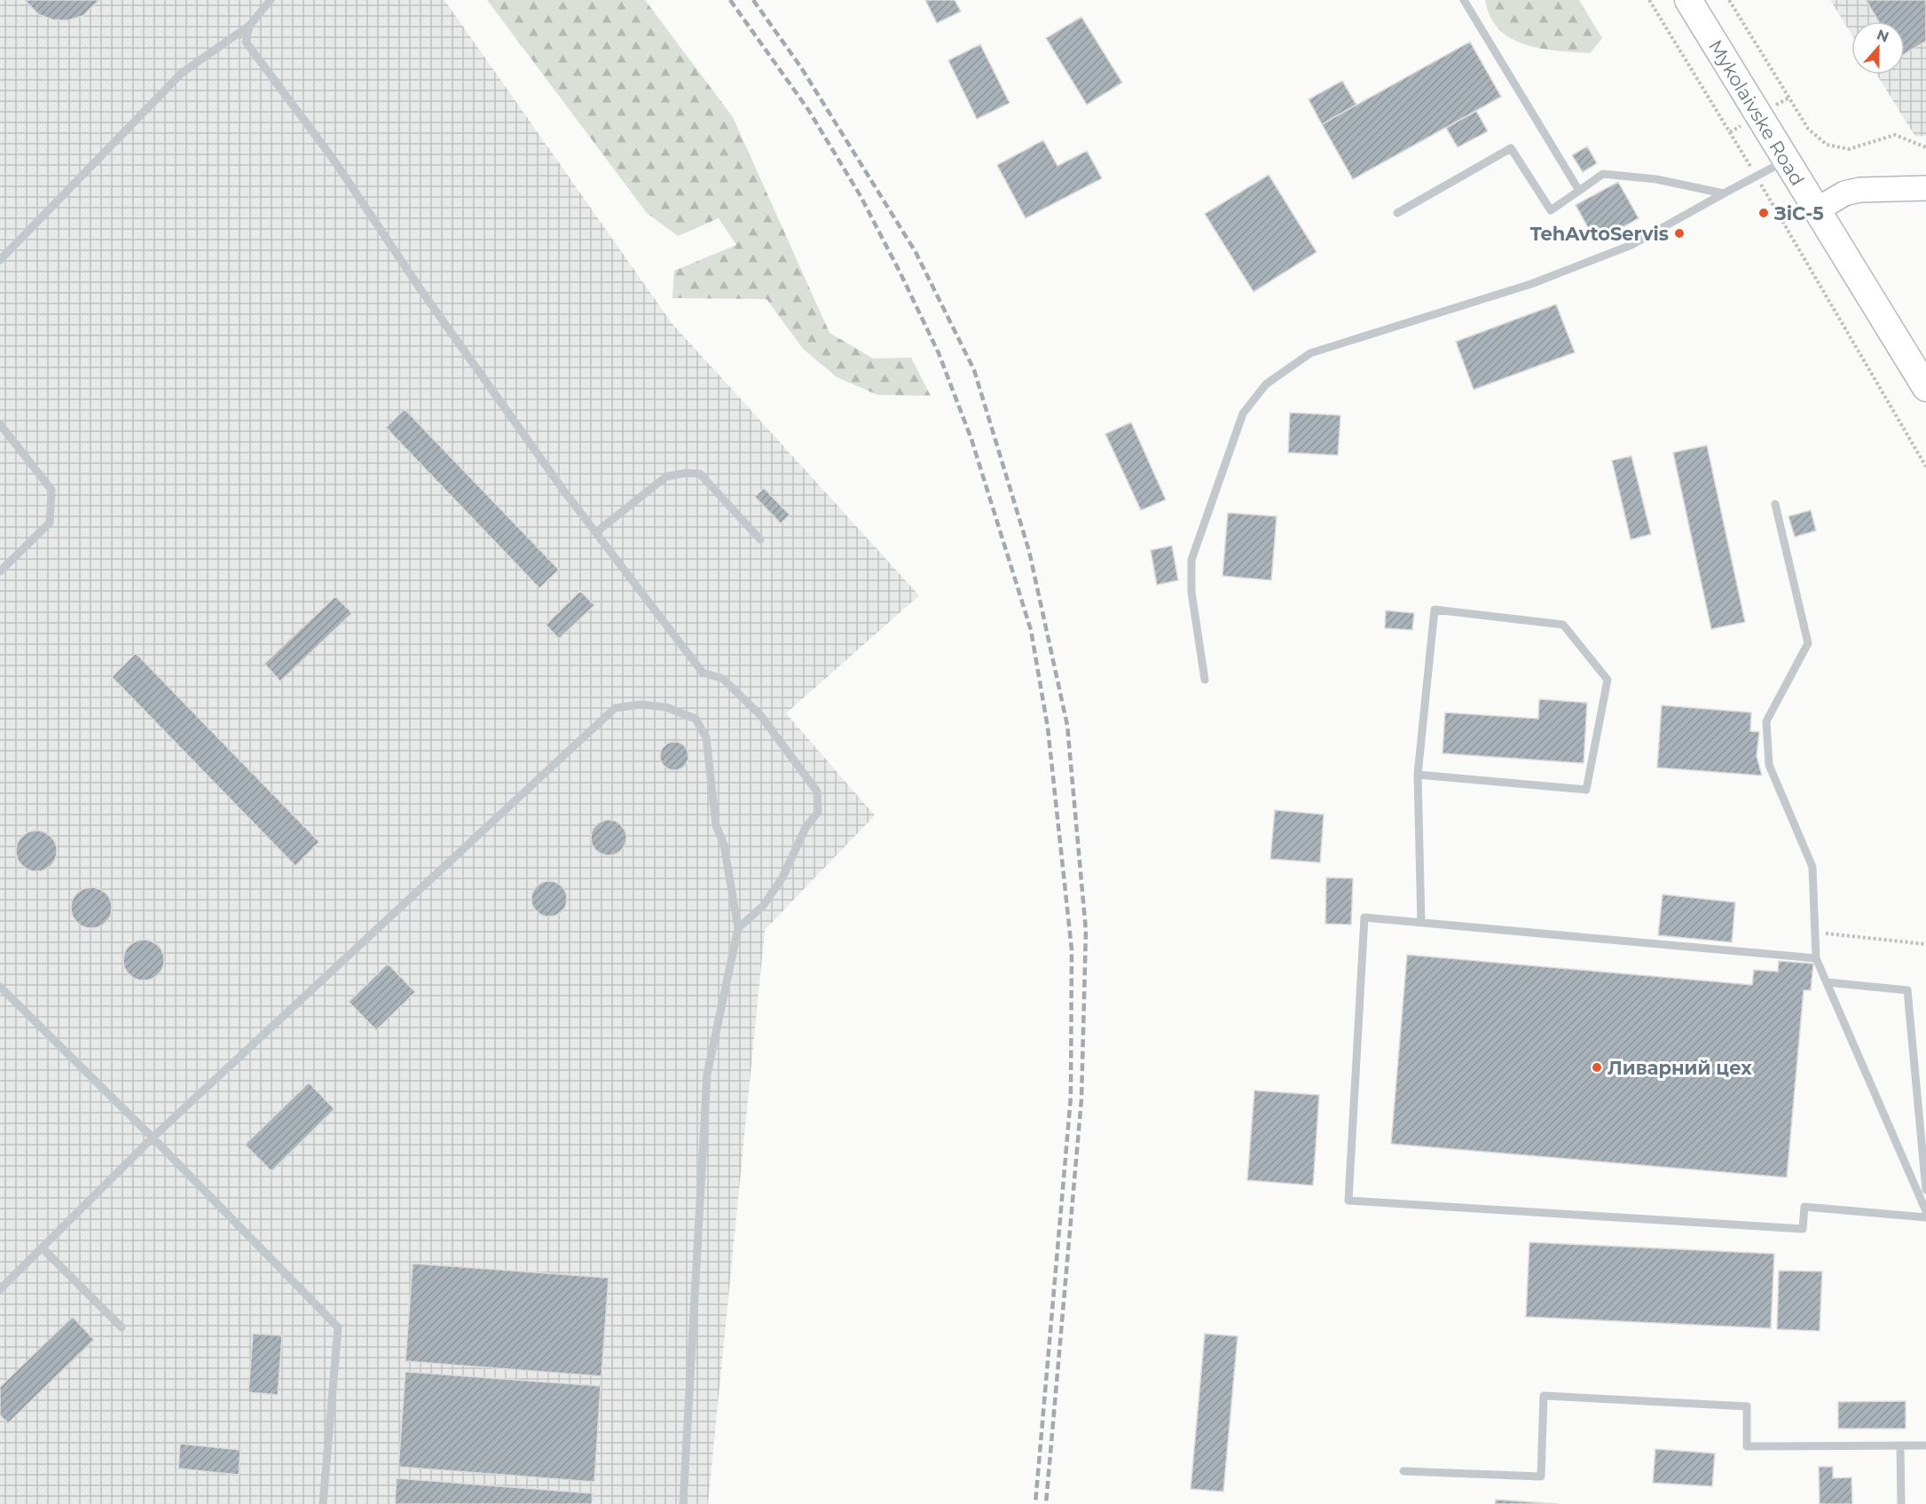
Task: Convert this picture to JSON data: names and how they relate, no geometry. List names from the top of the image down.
{
  "streets": {
    "main road": ["Mykolaivske Road"]
  },
  "places": ["ЗіС-5", "TehAvtoServis", "Ливарний цех"],
  "north": "top"
}
